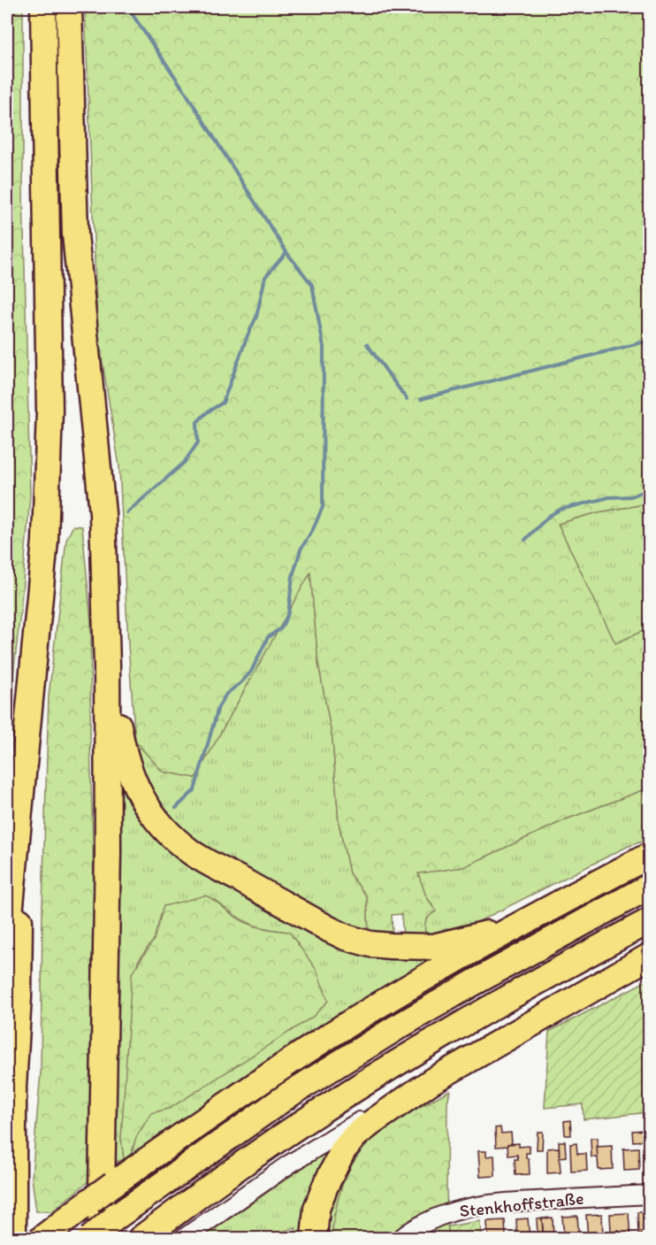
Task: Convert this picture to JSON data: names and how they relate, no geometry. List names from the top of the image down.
{
  "streets": {
    "street": ["Stenkhoffstraße"]
  }
}
